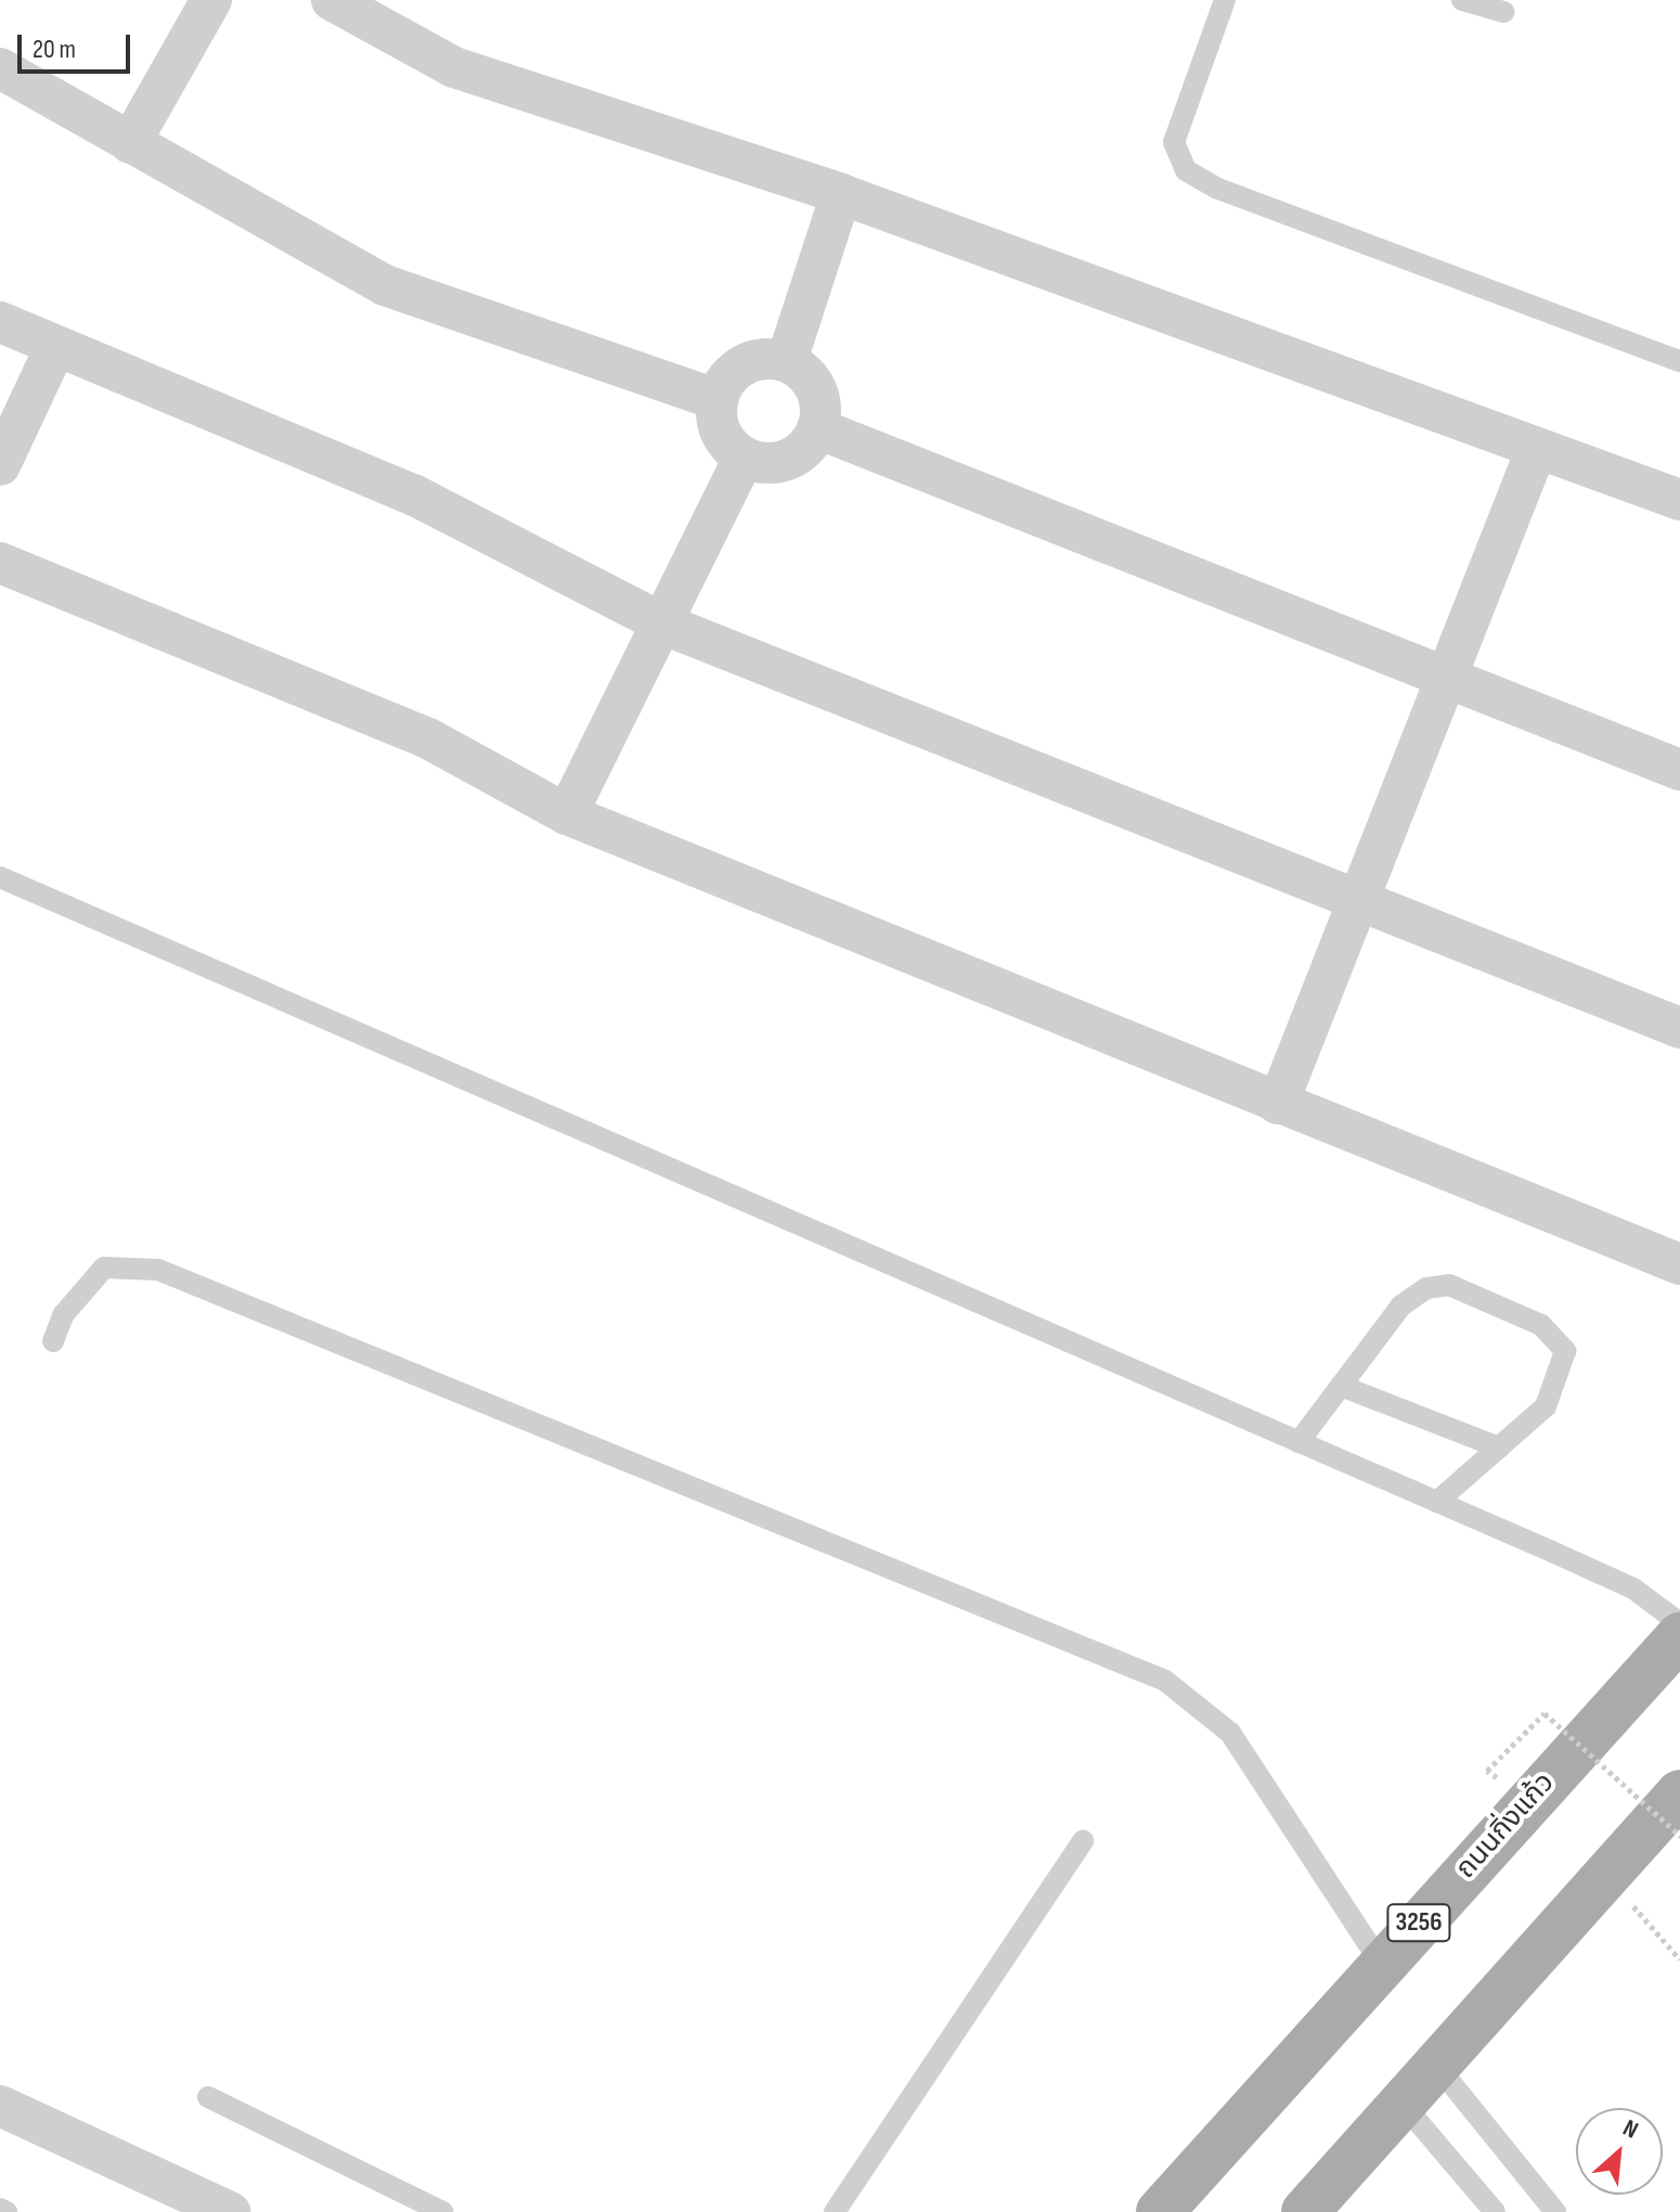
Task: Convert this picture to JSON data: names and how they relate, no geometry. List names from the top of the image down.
{
  "streets": {
    "main road": ["ถนนกิ่งแก้ว", "3256"]
  },
  "scale_bar": "20 m",
  "north": "top right"
}
